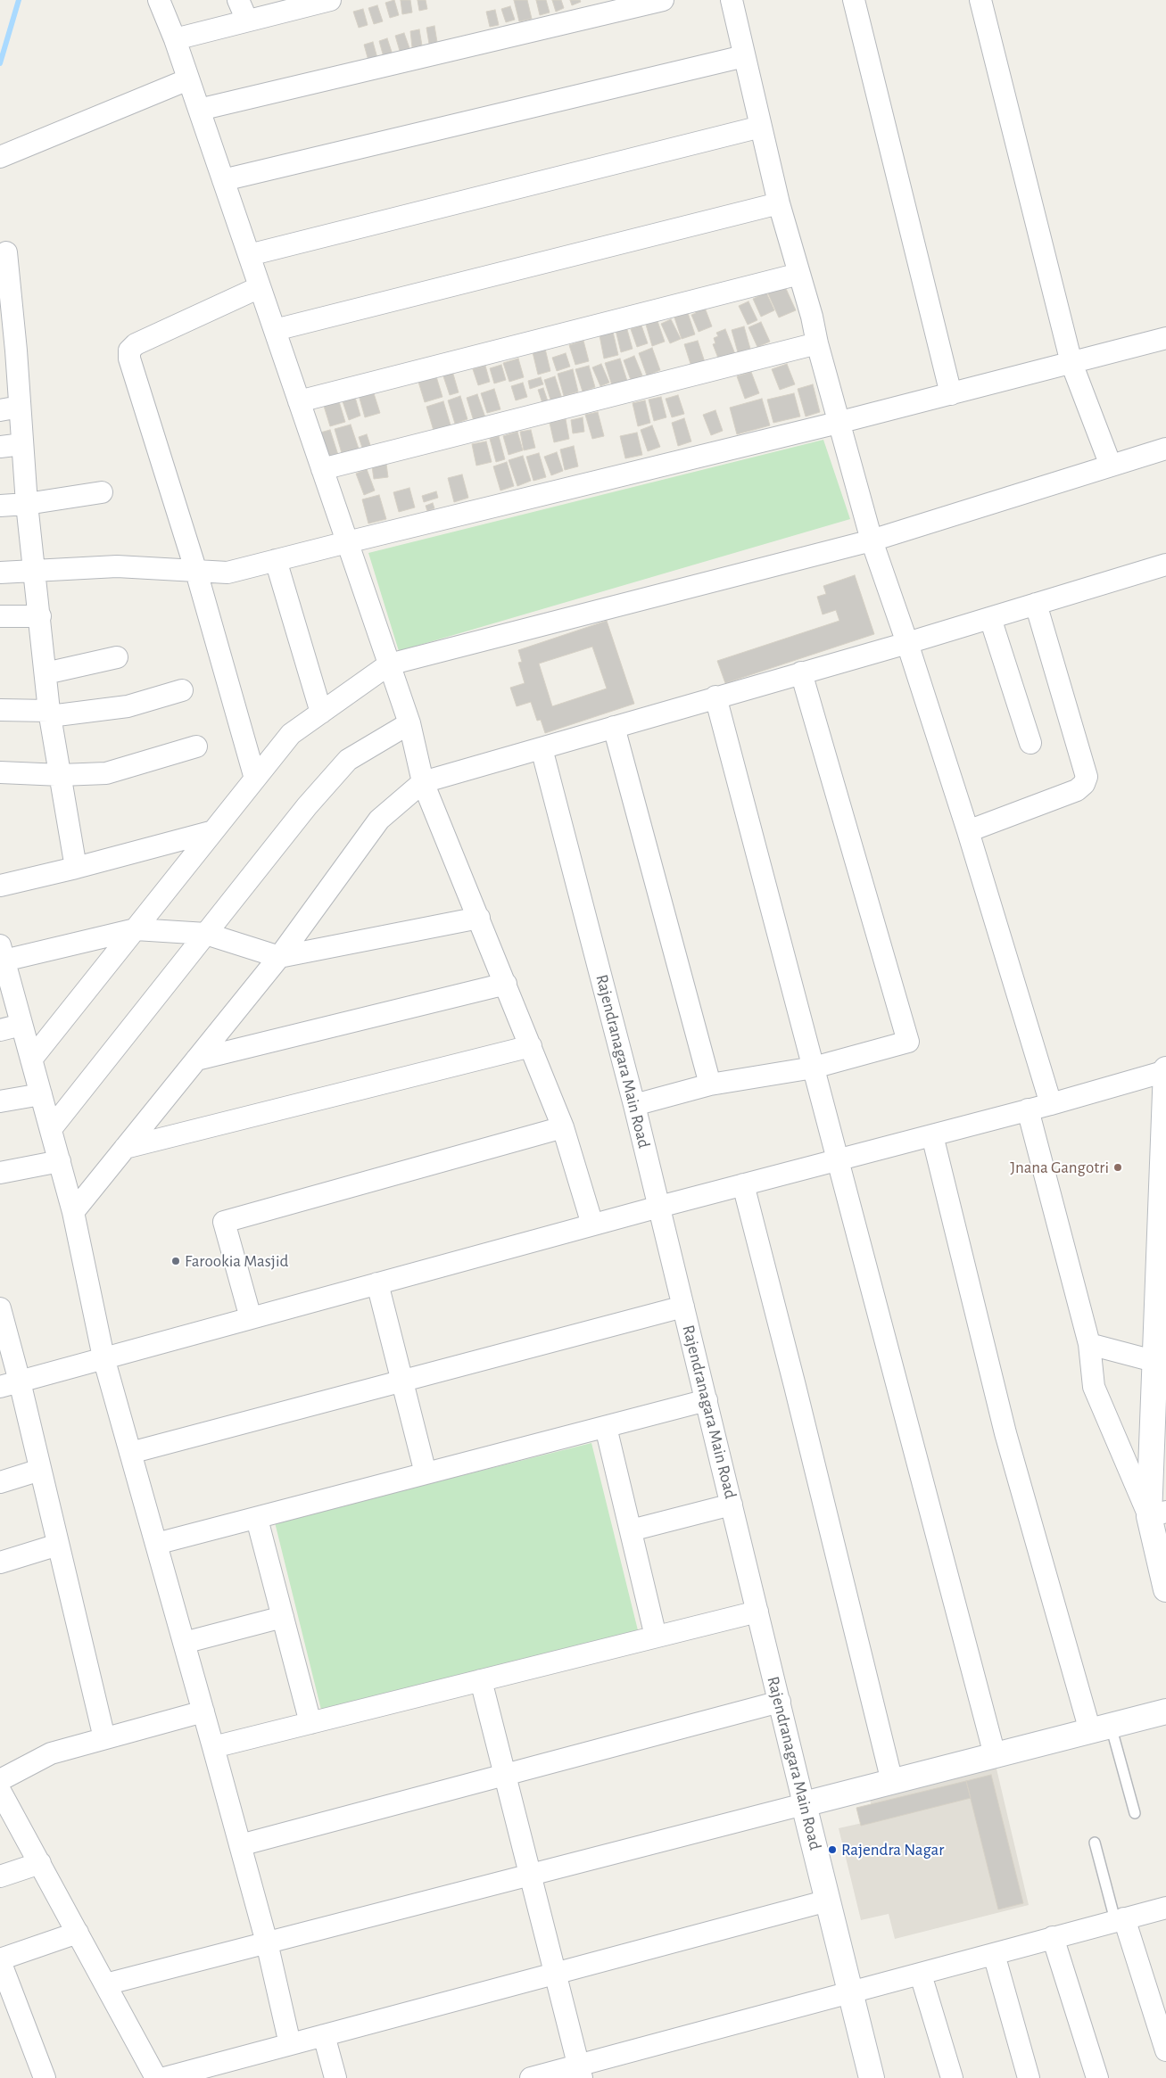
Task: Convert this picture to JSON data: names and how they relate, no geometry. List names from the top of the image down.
{
  "streets": {
    "street": ["Rajendranagara Main Road"]
  },
  "places": ["Jnana Gangotri", "Farookia Masjid", "Rajendra Nagar"]
}
